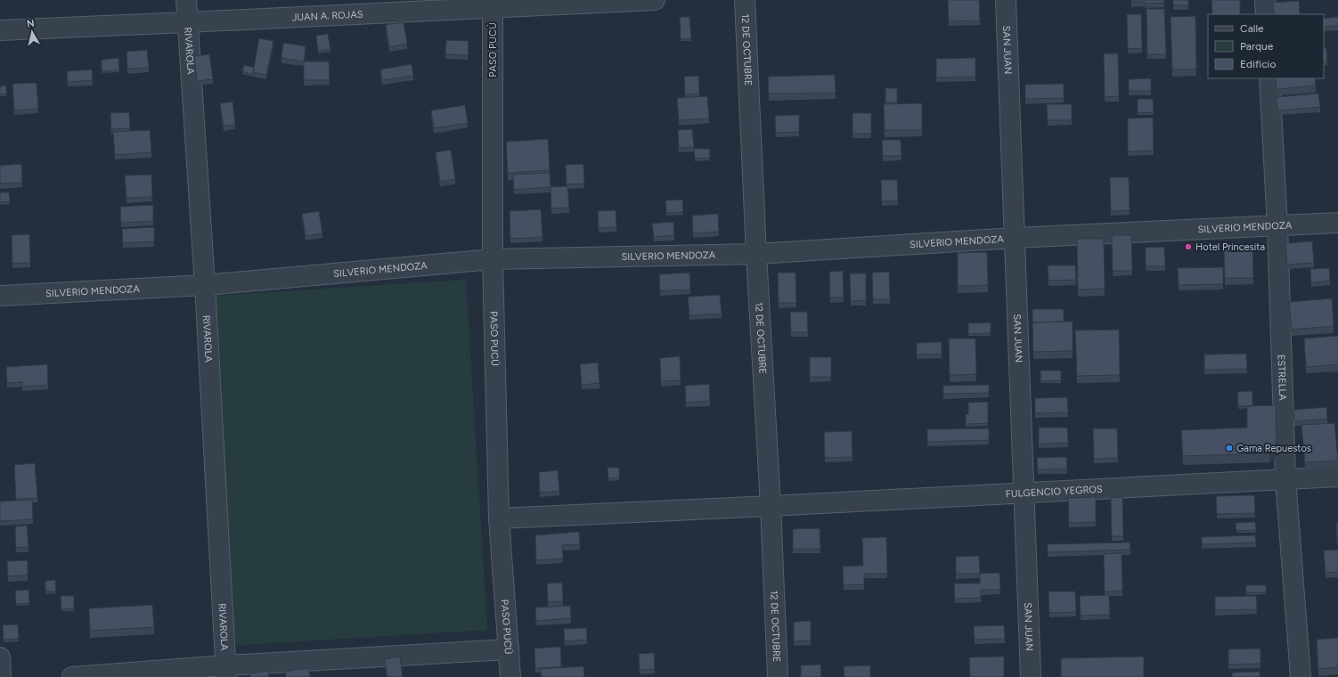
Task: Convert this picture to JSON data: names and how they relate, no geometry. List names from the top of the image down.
{
  "streets": {
    "street": [
      "JUAN A. ROJAS",
      "PASO PUCÚ",
      "12 DE OCTUBRE",
      "SAN JUAN",
      "RIVAROLA",
      "SILVERIO MENDOZA",
      "ESTRELLA",
      "FULGENCIO YEGROS"
    ]
  },
  "crossings": [
    ["JUAN A. ROJAS", "PASO PUCÚ"],
    ["JUAN A. ROJAS", "RIVAROLA"],
    ["PASO PUCÚ", "SILVERIO MENDOZA"],
    ["PASO PUCÚ", "FULGENCIO YEGROS"],
    ["12 DE OCTUBRE", "SILVERIO MENDOZA"],
    ["12 DE OCTUBRE", "FULGENCIO YEGROS"],
    ["SAN JUAN", "SILVERIO MENDOZA"],
    ["SAN JUAN", "FULGENCIO YEGROS"],
    ["RIVAROLA", "SILVERIO MENDOZA"],
    ["SILVERIO MENDOZA", "ESTRELLA"],
    ["ESTRELLA", "FULGENCIO YEGROS"]
  ],
  "places": ["Hotel Princesita", "Gama Repuestos"],
  "legend": ["Calle", "Parque", "Edificio"],
  "north": "top"
}
